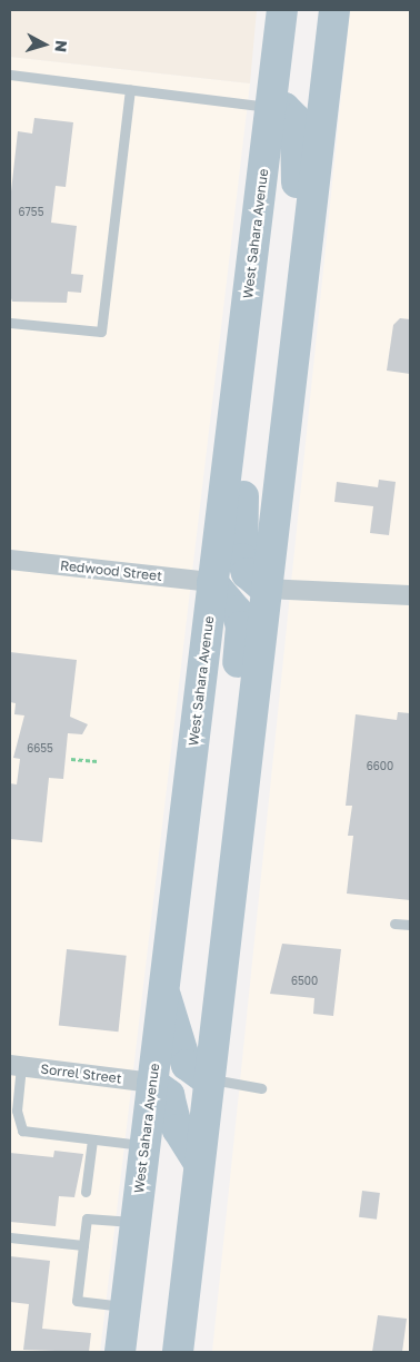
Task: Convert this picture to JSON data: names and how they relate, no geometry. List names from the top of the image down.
{
  "streets": {
    "main road": ["West Sahara Avenue"],
    "street": ["Redwood Street", "Sorrel Street"]
  },
  "crossings": [
    ["West Sahara Avenue", "Redwood Street"],
    ["West Sahara Avenue", "Sorrel Street"]
  ],
  "house_numbers": [
    "6755",
    "6655",
    "6600",
    "6500"
  ],
  "north": "right"
}
